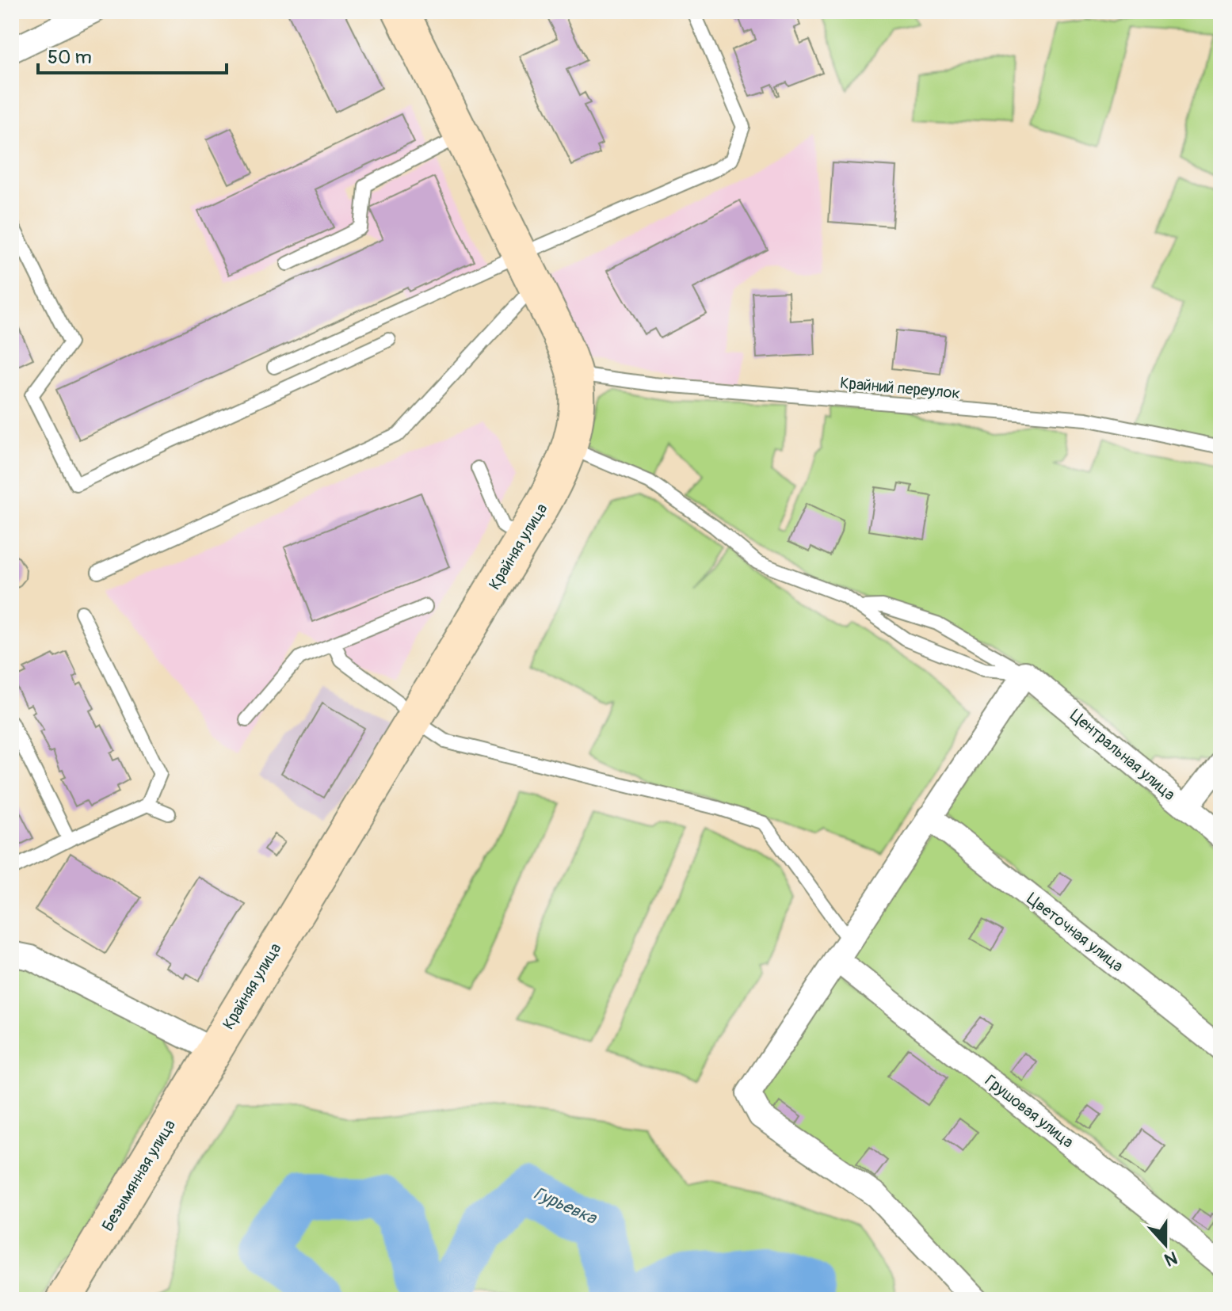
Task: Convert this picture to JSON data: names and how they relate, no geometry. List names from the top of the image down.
{
  "streets": {
    "main road": ["Крайняя улица", "Безымянная улица"],
    "street": ["Центральная улица", "Цветочная улица", "Грушовая улица"],
    "lane": ["Крайний переулок"]
  },
  "crossings": [
    ["Крайний переулок", "Крайняя улица"],
    ["Крайняя улица", "Безымянная улица"]
  ],
  "water": ["Гурьевка"],
  "scale_bar": "50 m",
  "north": "bottom"
}
